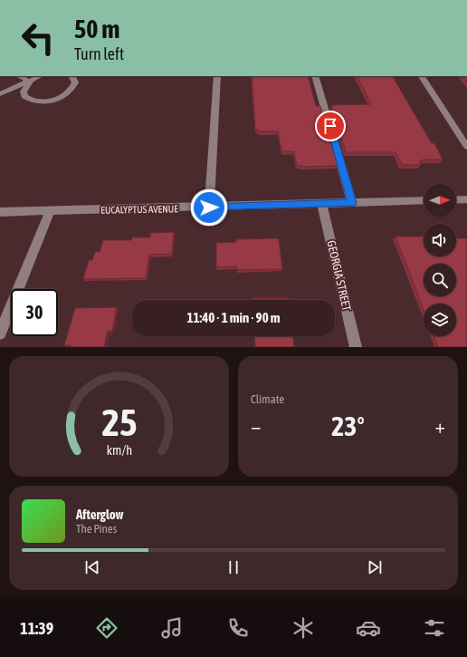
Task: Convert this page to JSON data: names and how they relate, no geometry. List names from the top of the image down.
{
  "streets": {
    "street": ["EUCALYPTUS AVENUE", "GEORGIA STREET"]
  },
  "crossings": [
    ["EUCALYPTUS AVENUE", "GEORGIA STREET"]
  ],
  "north": "right",
  "page": {
    "turn": ["50 m", "Turn left"],
    "limit": "30",
    "trip": "11:40 · 1 min · 90 m",
    "tile": "Climate",
    "heat": ["−", "23°", "+"],
    "song": ["Afterglow", "The Pines"],
    "tabs": "11:39",
    "gauge": ["25", "km/h"]
  }
}
